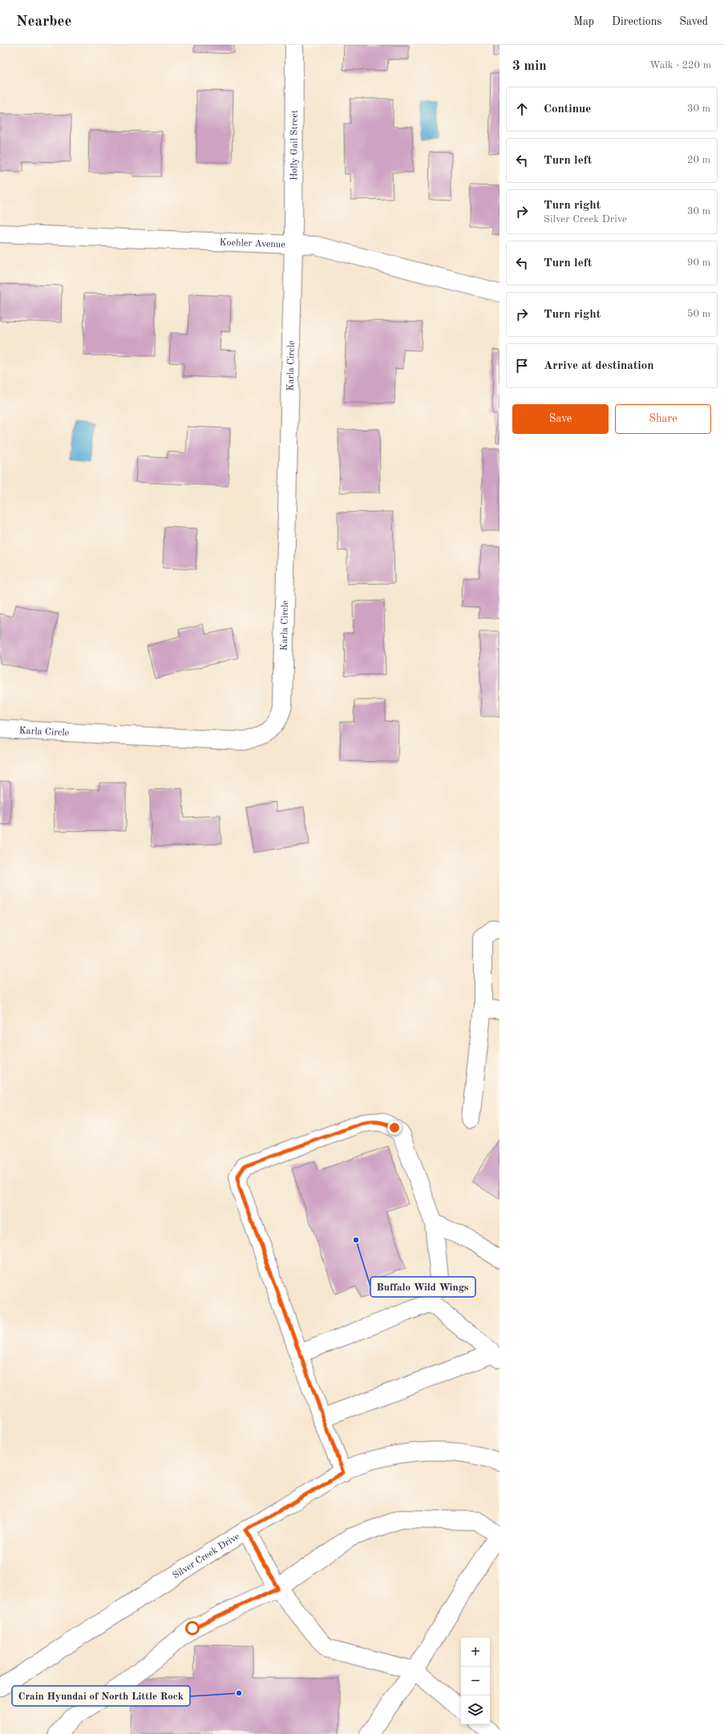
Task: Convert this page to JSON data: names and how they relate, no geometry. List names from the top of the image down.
{
  "streets": {
    "street": [
      "Holly Gail Street",
      "Koehler Avenue",
      "Karla Circle",
      "Silver Creek Drive"
    ]
  },
  "crossings": [
    ["Holly Gail Street", "Koehler Avenue"],
    ["Holly Gail Street", "Karla Circle"],
    ["Koehler Avenue", "Karla Circle"]
  ],
  "places": ["Buffalo Wild Wings", "Crain Hyundai of North Little Rock"],
  "page": {
    "header": "Nearbee",
    "nav": ["Map", "Directions", "Saved"],
    "heading": ["3 min", "Walk · 220 m"],
    "list": [
      ["Continue", "30 m"],
      ["Turn left", "20 m"],
      ["Turn right", "Silver Creek Drive", "30 m"],
      ["Turn left", "90 m"],
      ["Turn right", "50 m"],
      "Arrive at destination"
    ],
    "buttons": ["Save", "Share"],
    "map_buttons": ["+", "−"]
  }
}
